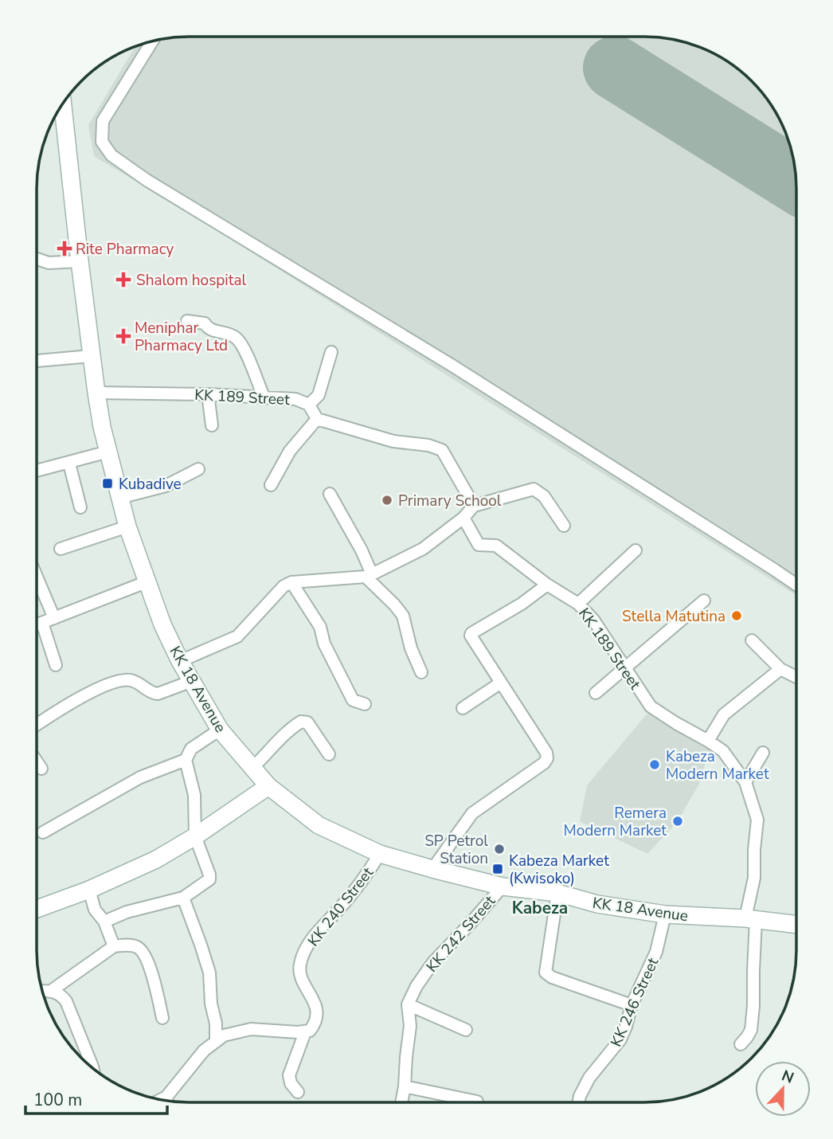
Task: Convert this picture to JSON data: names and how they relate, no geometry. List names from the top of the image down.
{
  "streets": {
    "main road": ["KK 18 Avenue"],
    "street": [
      "KK 189 Street",
      "KK 240 Street",
      "KK 242 Street",
      "KK 246 Street"
    ]
  },
  "crossings": [
    ["KK 189 Street", "KK 18 Avenue"],
    ["KK 18 Avenue", "KK 240 Street"],
    ["KK 18 Avenue", "KK 242 Street"],
    ["KK 18 Avenue", "KK 246 Street"]
  ],
  "districts": ["Kabeza"],
  "places": {
    "health": ["Rite Pharmacy", "Shalom hospital", "Meniphar Pharmacy Ltd"],
    "transit": ["Kubadive", "Kabeza Market (Kwisoko)"],
    "other": [
      "Primary School",
      "Stella Matutina",
      "Kabeza Modern Market",
      "Remera Modern Market",
      "SP Petrol Station"
    ]
  },
  "scale_bar": "100 m",
  "north": "top"
}
